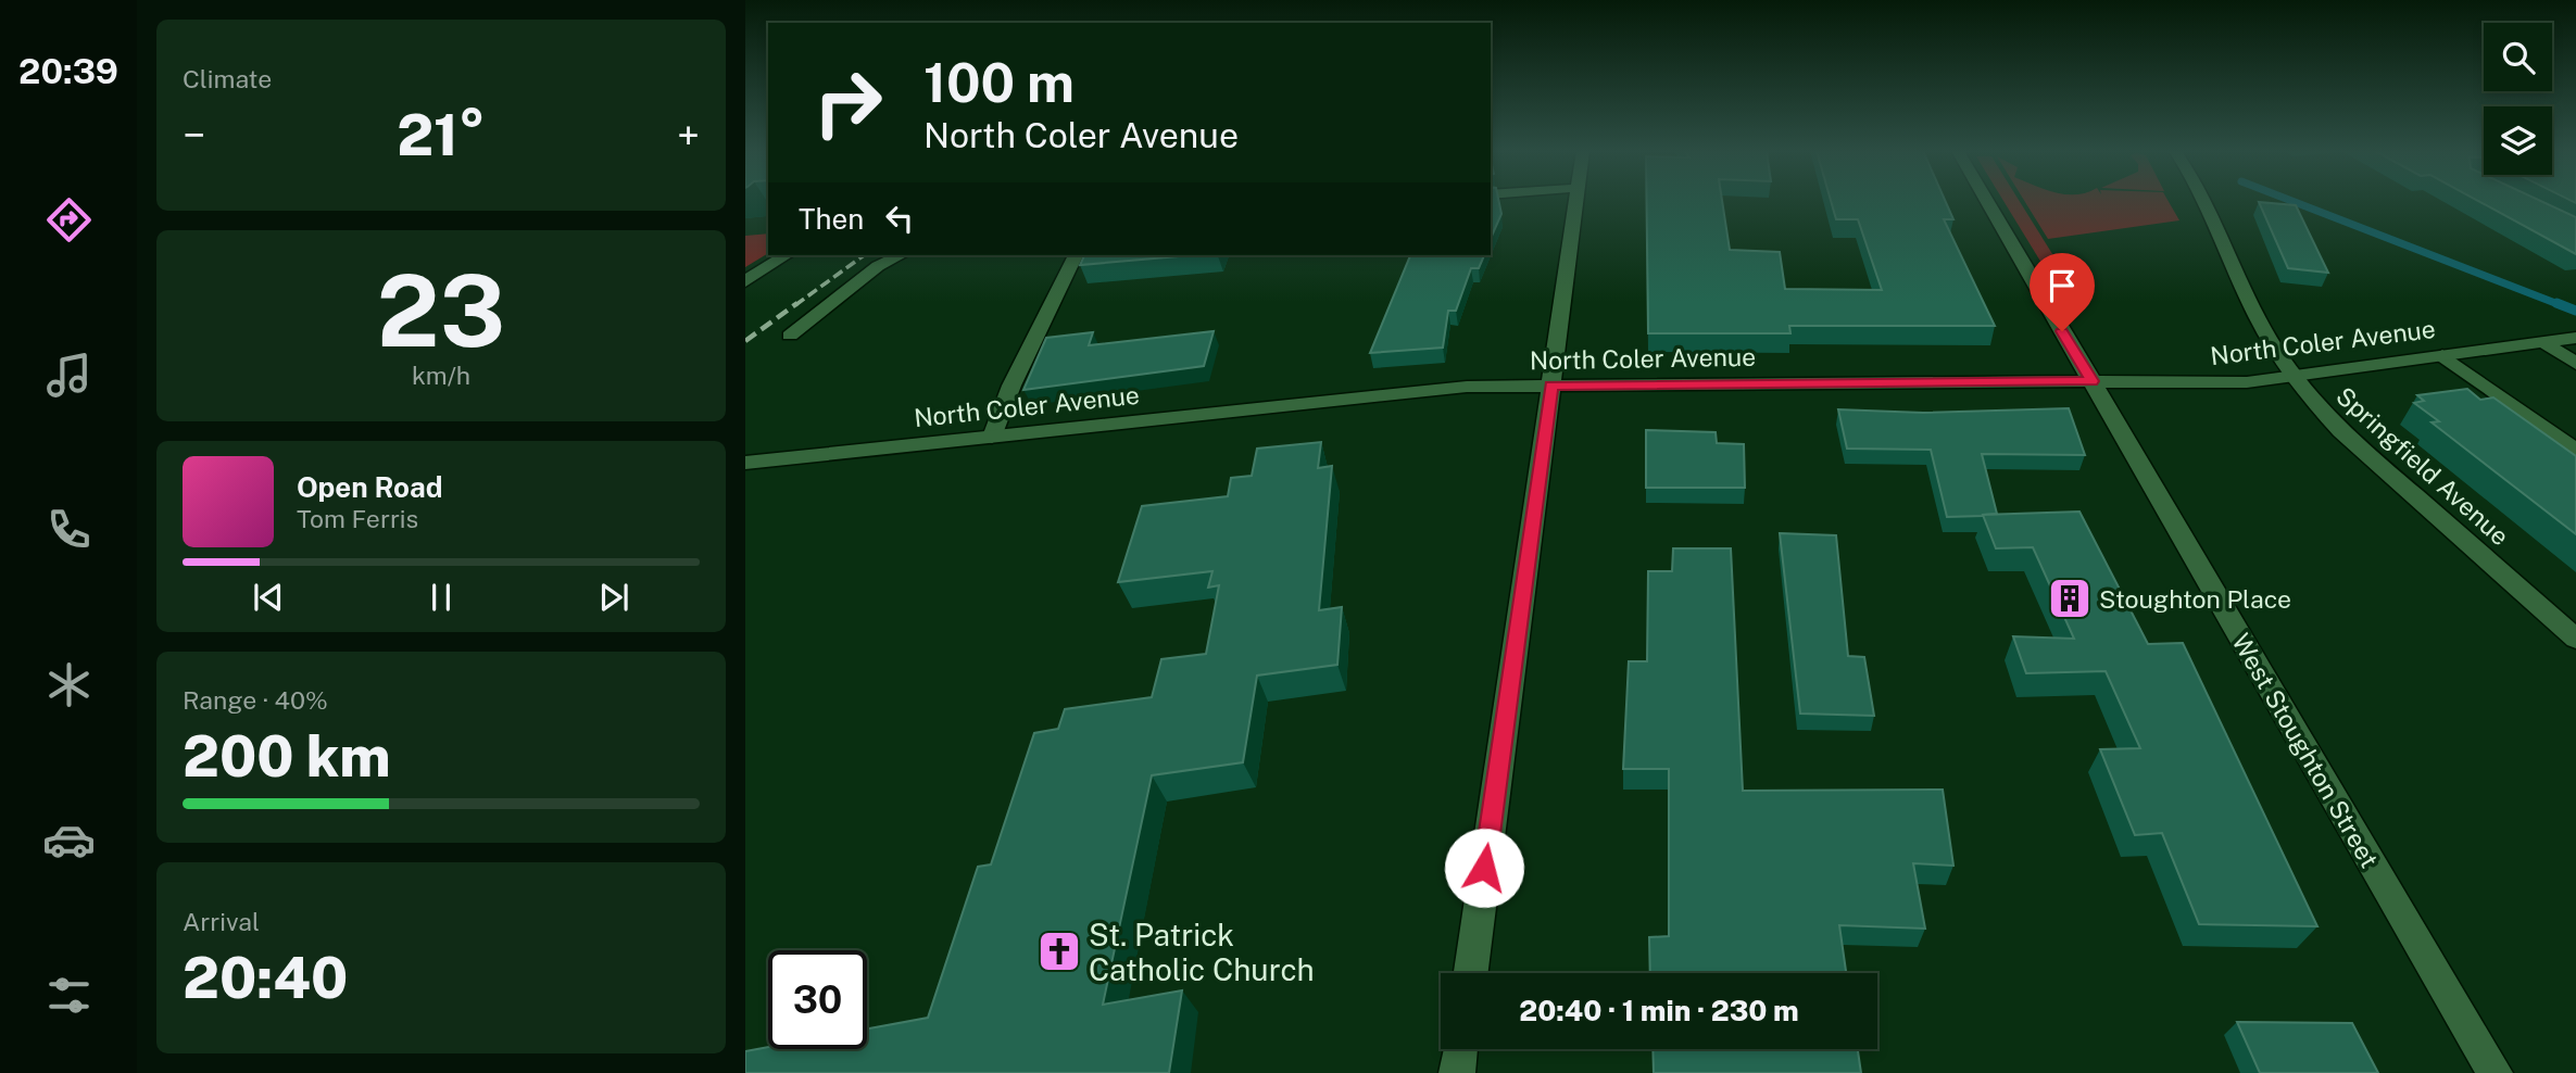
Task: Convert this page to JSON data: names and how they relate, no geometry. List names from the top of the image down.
{
  "streets": {
    "street": ["North Coler Avenue", "Springfield Avenue", "West Stoughton Street"]
  },
  "crossings": [
    ["North Coler Avenue", "Springfield Avenue"],
    ["North Coler Avenue", "West Stoughton Street"]
  ],
  "places": {
    "building": ["Stoughton Place"],
    "church": ["St. Patrick Catholic Church"]
  },
  "page": {
    "tabs": "20:39",
    "tile": [
      "Climate",
      ["23", "km/h"],
      ["Range · 40%", "200 km"],
      ["Arrival", "20:40"]
    ],
    "turn": ["100 m", "North Coler Avenue"],
    "heat": ["−", "21°", "+"],
    "then": "Then",
    "song": ["Open Road", "Tom Ferris"],
    "limit": "30",
    "trip": "20:40 · 1 min · 230 m"
  }
}
